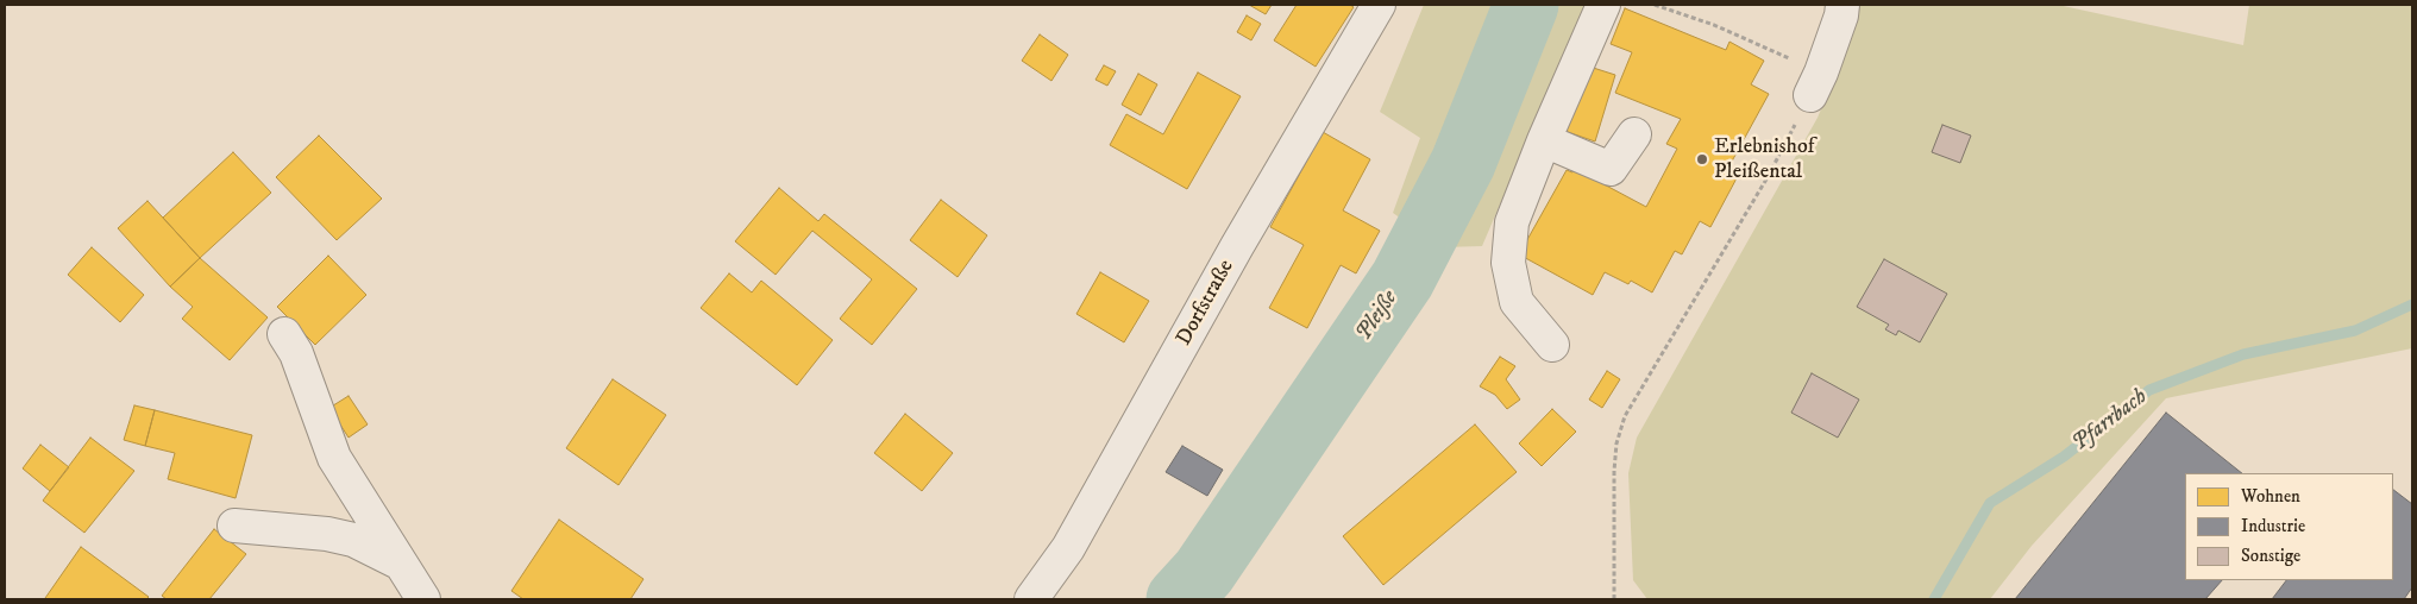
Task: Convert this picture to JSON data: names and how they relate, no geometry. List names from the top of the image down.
{
  "streets": {
    "street": ["Dorfstraße"]
  },
  "water": ["Pleiße", "Pfarrbach"],
  "places": ["Erlebnishof Pleißental"],
  "legend": ["Wohnen", "Industrie", "Sonstige"]
}
